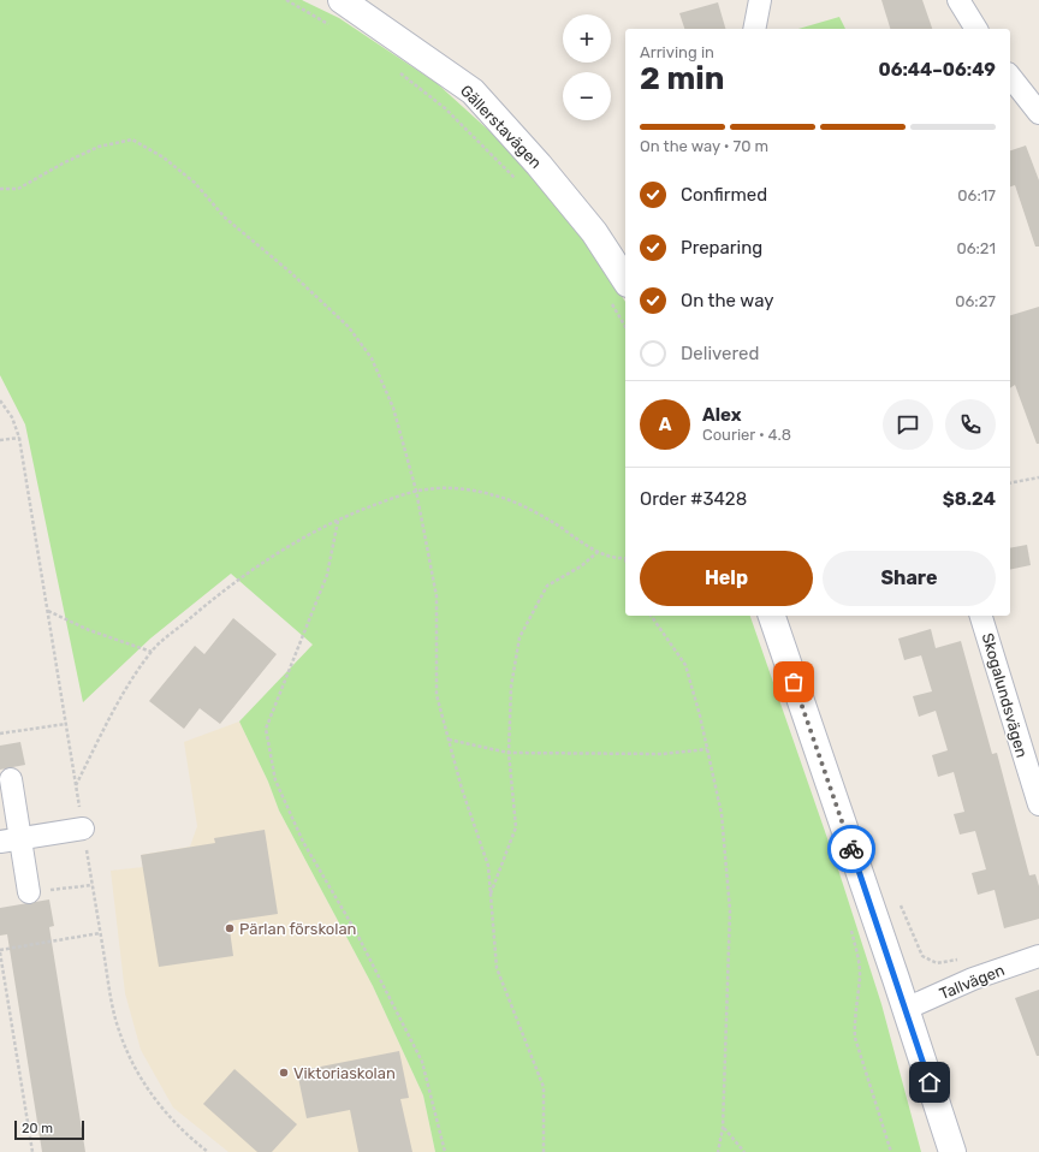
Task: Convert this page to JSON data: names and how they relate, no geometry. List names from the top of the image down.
{
  "streets": {
    "street": ["Gällerstavägen", "Skogalundsvägen", "Tallvägen"]
  },
  "places": ["Pärlan förskolan", "Viktoriaskolan"],
  "scale_bar": "20 m",
  "page": {
    "map_buttons": ["+", "−"],
    "heading": ["2 min", "Arriving in", "06:44–06:49"],
    "panel": [
      "Alex",
      "Courier · 4.8",
      "Order #3428",
      "$8.24"
    ],
    "bar": "On the way · 70 m",
    "list": [
      ["Confirmed", "06:17"],
      ["Preparing", "06:21"],
      ["On the way", "06:27"],
      "Delivered"
    ],
    "round": "A",
    "buttons": ["Help", "Share"],
    "scale": "20 m"
  }
}
